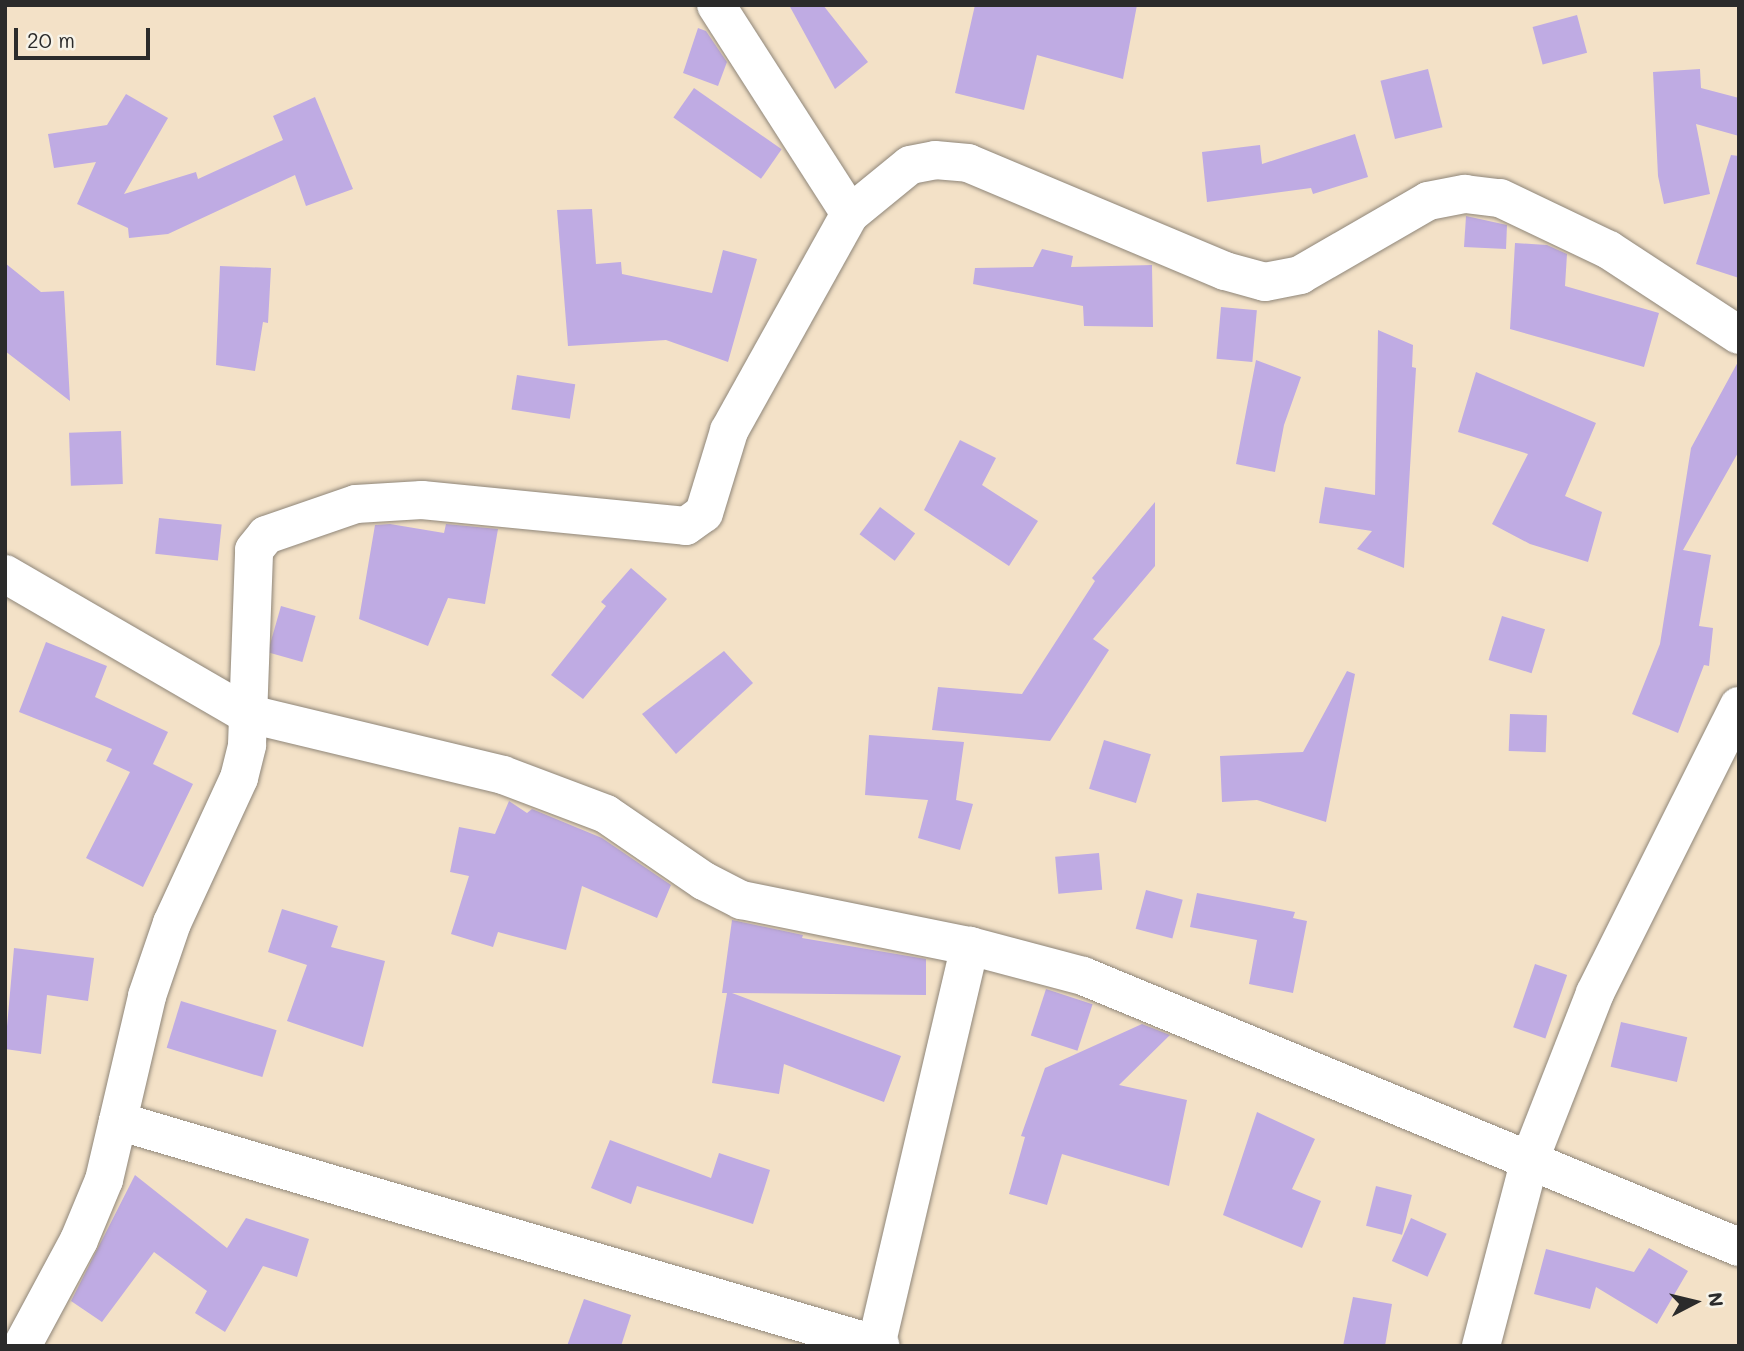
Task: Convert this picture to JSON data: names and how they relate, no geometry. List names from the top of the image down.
{
  "scale_bar": "20 m",
  "north": "right"
}
